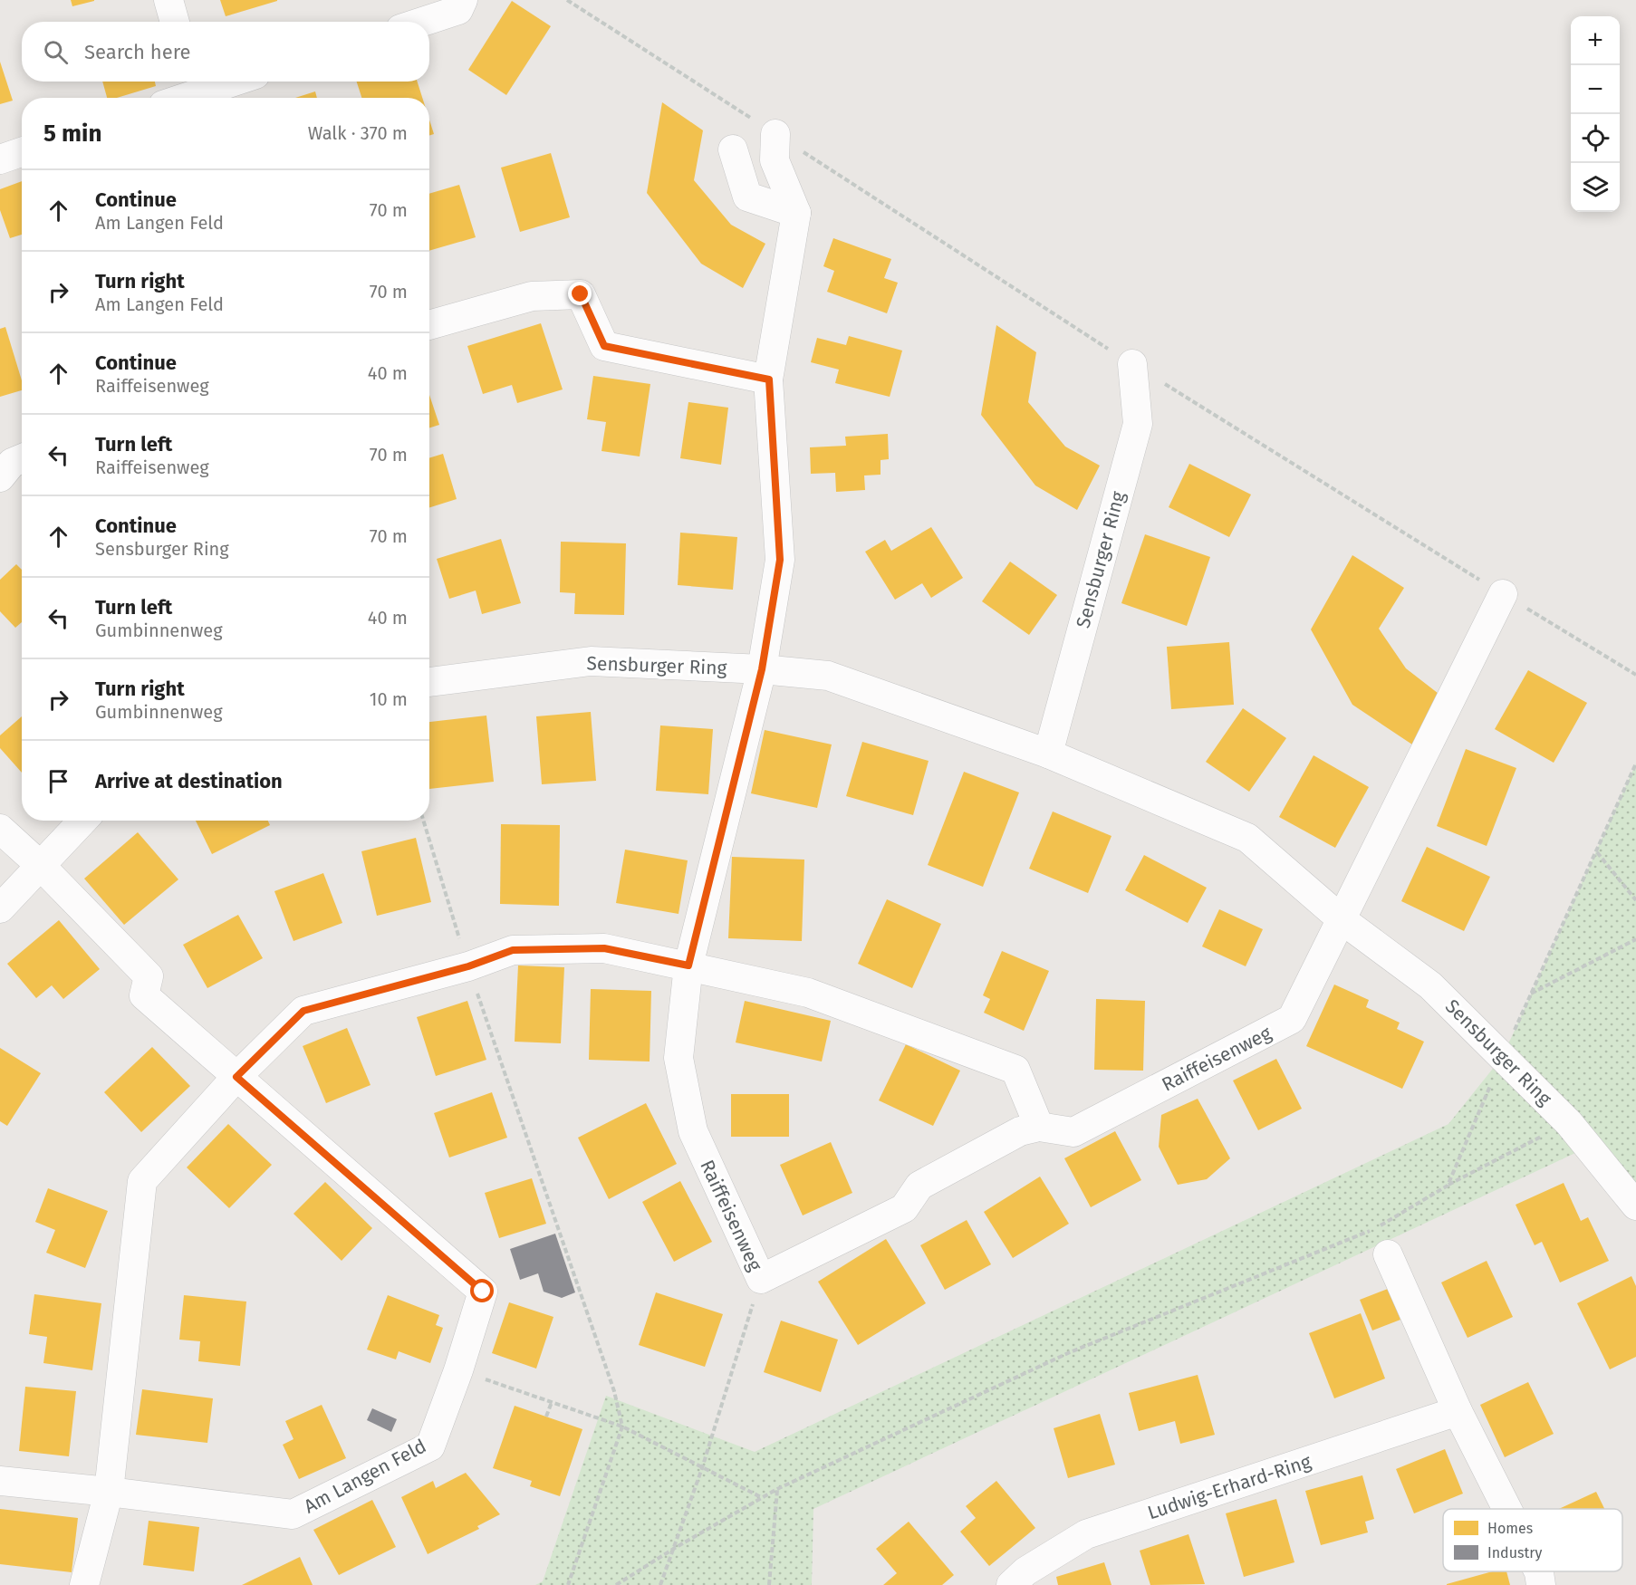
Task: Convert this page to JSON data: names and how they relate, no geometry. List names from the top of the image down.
{
  "streets": {
    "street": [
      "Sensburger Ring",
      "Raiffeisenweg",
      "Am Langen Feld",
      "Ludwig-Erhard-Ring"
    ]
  },
  "crossings": [
    ["Sensburger Ring", "Raiffeisenweg"]
  ],
  "legend": ["Homes", "Industry"],
  "page": {
    "map_buttons": ["+", "−"],
    "search": "Search here",
    "heading": ["5 min", "Walk · 370 m"],
    "list": [
      ["Continue", "Am Langen Feld", "70 m"],
      ["Turn right", "Am Langen Feld", "70 m"],
      ["Continue", "Raiffeisenweg", "40 m"],
      ["Turn left", "Raiffeisenweg", "70 m"],
      ["Continue", "Sensburger Ring", "70 m"],
      ["Turn left", "Gumbinnenweg", "40 m"],
      ["Turn right", "Gumbinnenweg", "10 m"],
      "Arrive at destination"
    ]
  }
}
